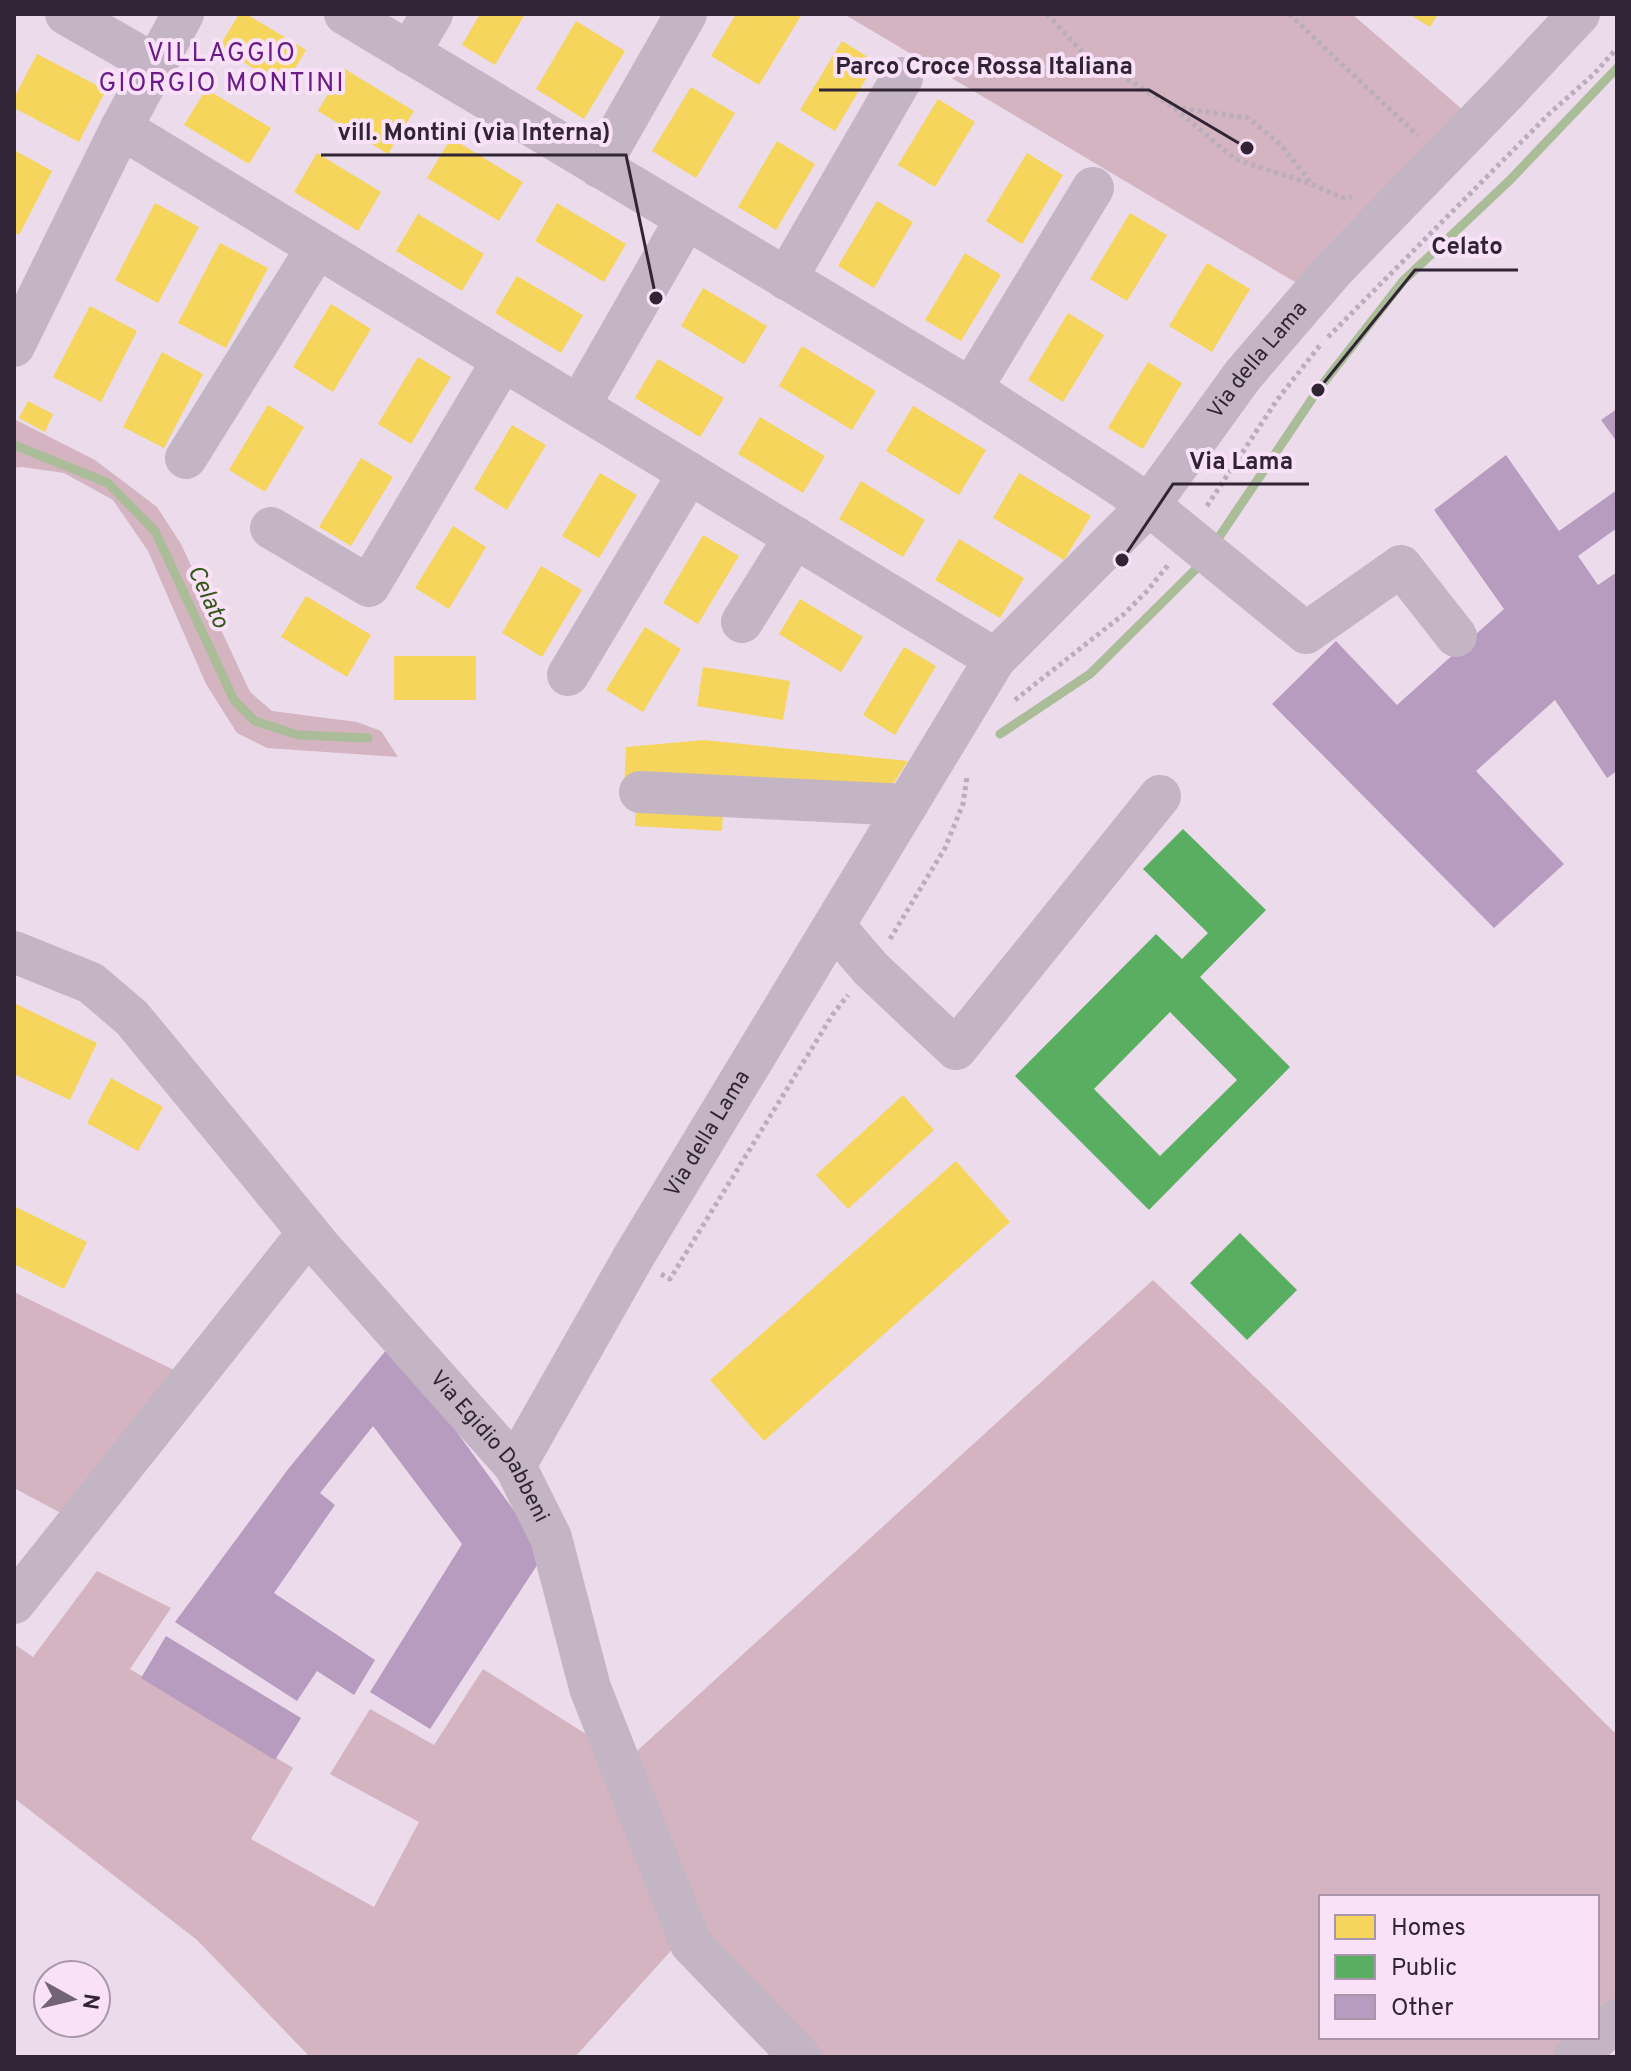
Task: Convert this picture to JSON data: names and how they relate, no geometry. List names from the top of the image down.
{
  "streets": {
    "street": ["Via della Lama", "Via Egidio Dabbeni"]
  },
  "crossings": [
    ["Via della Lama", "Via Egidio Dabbeni"]
  ],
  "districts": ["VILLAGGIO GIORGIO MONTINI"],
  "water": ["Celato"],
  "places": [
    "Parco Croce Rossa Italiana",
    "vill. Montini (via Interna)",
    "Celato",
    "Via Lama"
  ],
  "legend": ["Homes", "Public", "Other"],
  "north": "right"
}
